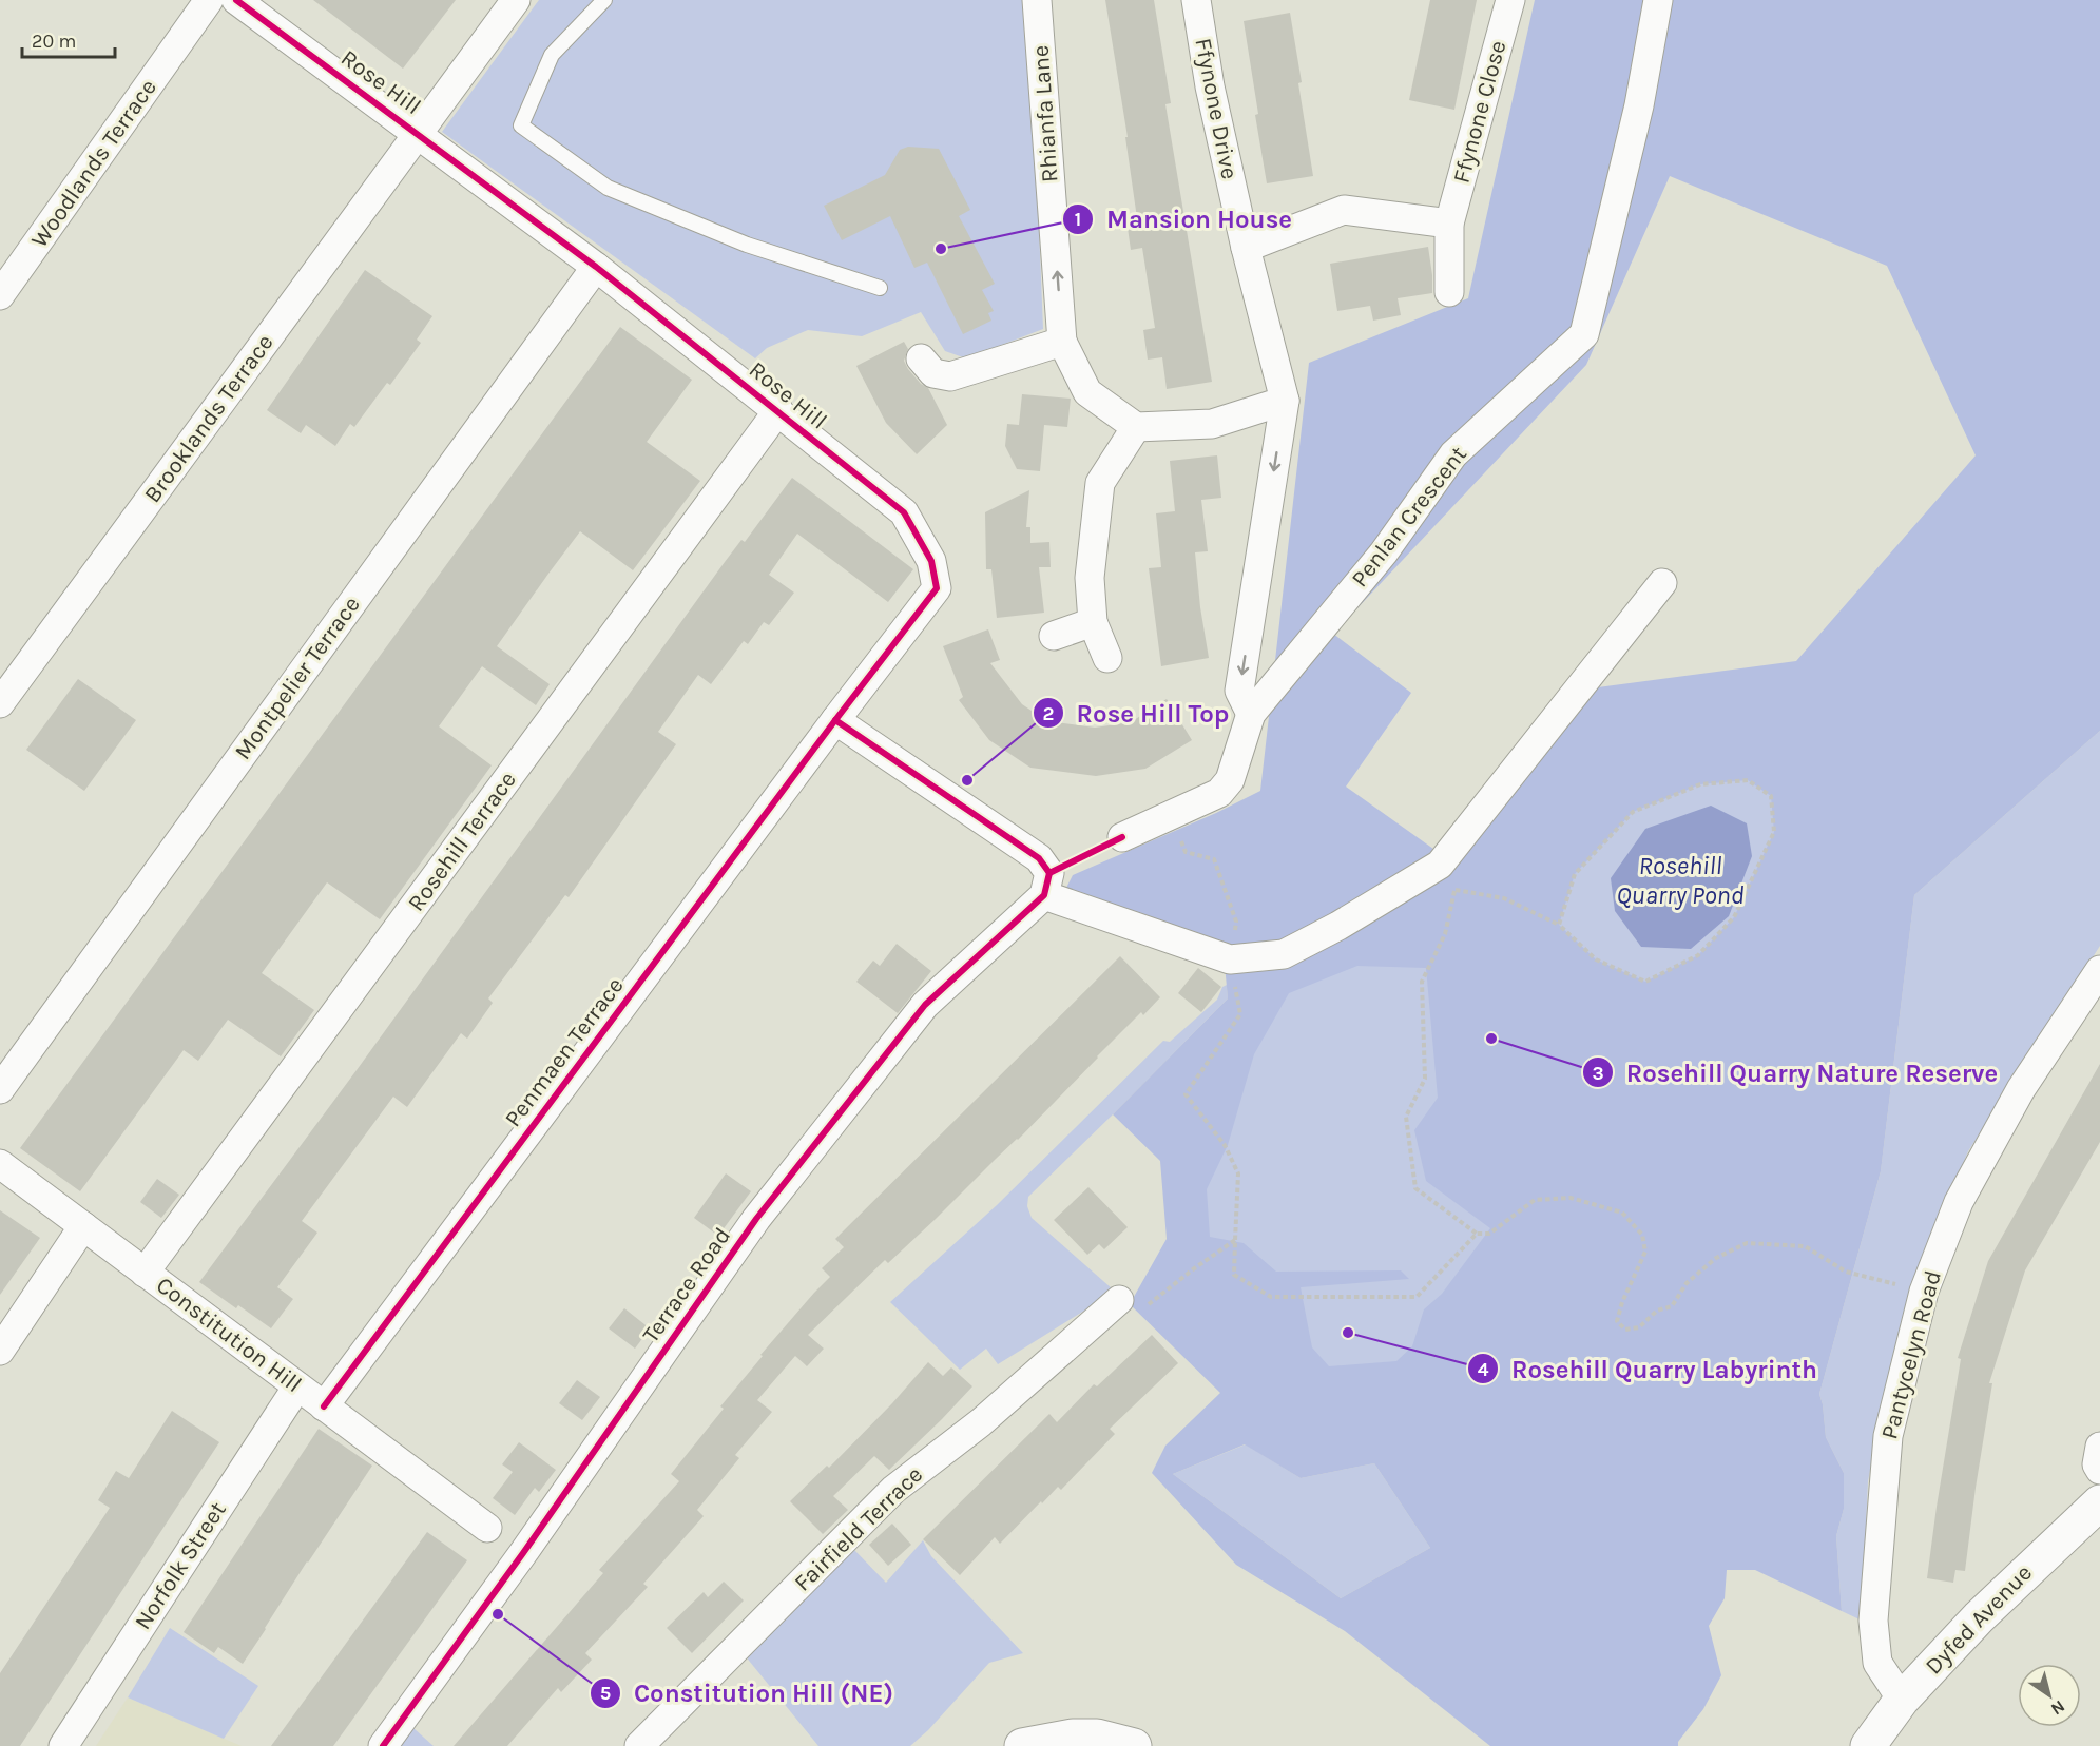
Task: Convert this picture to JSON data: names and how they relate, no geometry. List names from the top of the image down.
{
  "streets": {
    "street": [
      "Rose Hill",
      "Ffynone Drive",
      "Ffynone Close",
      "Rhianfa Lane",
      "Woodlands Terrace",
      "Brooklands Terrace",
      "Penlan Crescent",
      "Montpelier Terrace",
      "Rosehill Terrace",
      "Penmaen Terrace",
      "Terrace Road",
      "Constitution Hill",
      "Pantycelyn Road",
      "Fairfield Terrace",
      "Norfolk Street",
      "Dyfed Avenue"
    ]
  },
  "crossings": [
    ["Rose Hill", "Brooklands Terrace"],
    ["Rose Hill", "Montpelier Terrace"],
    ["Rose Hill", "Rosehill Terrace"],
    ["Rose Hill", "Penmaen Terrace"],
    ["Rosehill Terrace", "Constitution Hill"],
    ["Penmaen Terrace", "Constitution Hill"],
    ["Constitution Hill", "Norfolk Street"],
    ["Pantycelyn Road", "Dyfed Avenue"]
  ],
  "one_way": ["Rhianfa Lane"],
  "water": ["Rosehill Quarry Pond"],
  "places": [
    "Mansion House",
    "Rose Hill Top",
    "Rosehill Quarry Nature Reserve",
    "Rosehill Quarry Labyrinth",
    "Constitution Hill (NE)"
  ],
  "scale_bar": "20 m",
  "north": "bottom right"
}
